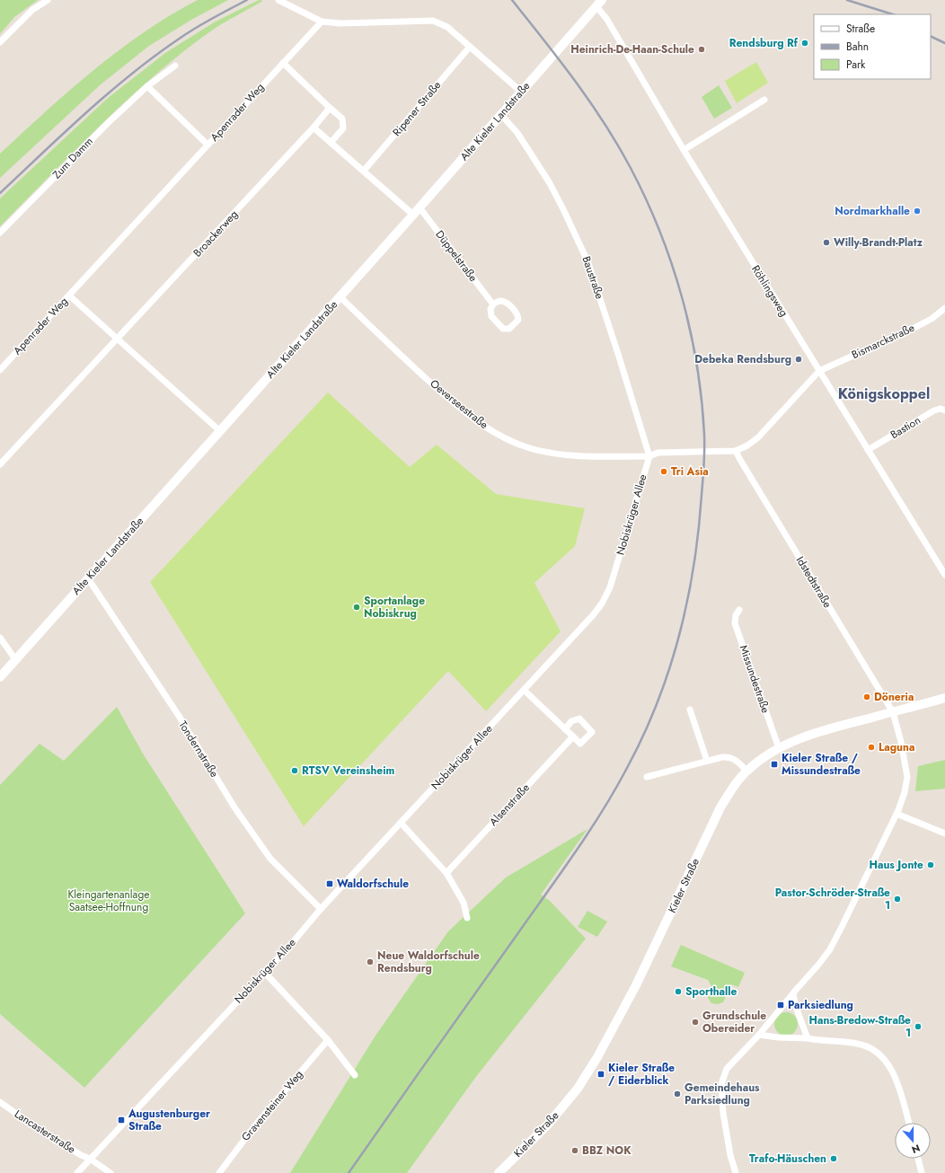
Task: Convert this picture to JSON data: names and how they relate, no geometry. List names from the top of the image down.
{
  "streets": {
    "street": [
      "Ripener Straße",
      "Apenrader Weg",
      "Alte Kieler Landstraße",
      "Zum Damm",
      "Broackerweg",
      "Düppelstraße",
      "Baustraße",
      "Röhlingsweg",
      "Bismarckstraße",
      "Oeverseestraße",
      "Bastion",
      "Nobiskrüger Allee",
      "Idstedtstraße",
      "Missundestraße",
      "Tondernstraße",
      "Alsenstraße",
      "Kieler Straße",
      "Gravensteiner Weg",
      "Lancasterstraße"
    ]
  },
  "crossings": [
    ["Alte Kieler Landstraße", "Düppelstraße"],
    ["Alte Kieler Landstraße", "Baustraße"],
    ["Alte Kieler Landstraße", "Röhlingsweg"],
    ["Alte Kieler Landstraße", "Oeverseestraße"],
    ["Alte Kieler Landstraße", "Tondernstraße"],
    ["Baustraße", "Oeverseestraße"],
    ["Baustraße", "Nobiskrüger Allee"],
    ["Röhlingsweg", "Bismarckstraße"],
    ["Röhlingsweg", "Bastion"],
    ["Oeverseestraße", "Nobiskrüger Allee"],
    ["Nobiskrüger Allee", "Tondernstraße"],
    ["Nobiskrüger Allee", "Lancasterstraße"],
    ["Idstedtstraße", "Kieler Straße"],
    ["Missundestraße", "Kieler Straße"]
  ],
  "districts": ["Königskoppel"],
  "parks": ["Kleingartenanlage Saatsee-Hoffnung"],
  "places": {
    "other": [
      "Rendsburg Rf",
      "Heinrich-De-Haan-Schule",
      "Nordmarkhalle",
      "Willy-Brandt-Platz",
      "Debeka Rendsburg",
      "Tri Asia",
      "Sportanlage Nobiskrug",
      "Döneria",
      "Laguna",
      "RTSV Vereinsheim",
      "Haus Jonte",
      "Pastor-Schröder-Straße 1",
      "Neue Waldorfschule Rendsburg",
      "Sporthalle",
      "Grundschule Obereider",
      "Hans-Bredow-Straße 1",
      "Gemeindehaus Parksiedlung",
      "BBZ NOK",
      "Trafo-Häuschen"
    ],
    "transit": [
      "Kieler Straße / Missundestraße",
      "Waldorfschule",
      "Parksiedlung",
      "Kieler Straße / Eiderblick",
      "Augustenburger Straße"
    ]
  },
  "legend": ["Straße", "Bahn", "Park"],
  "north": "bottom"
}
